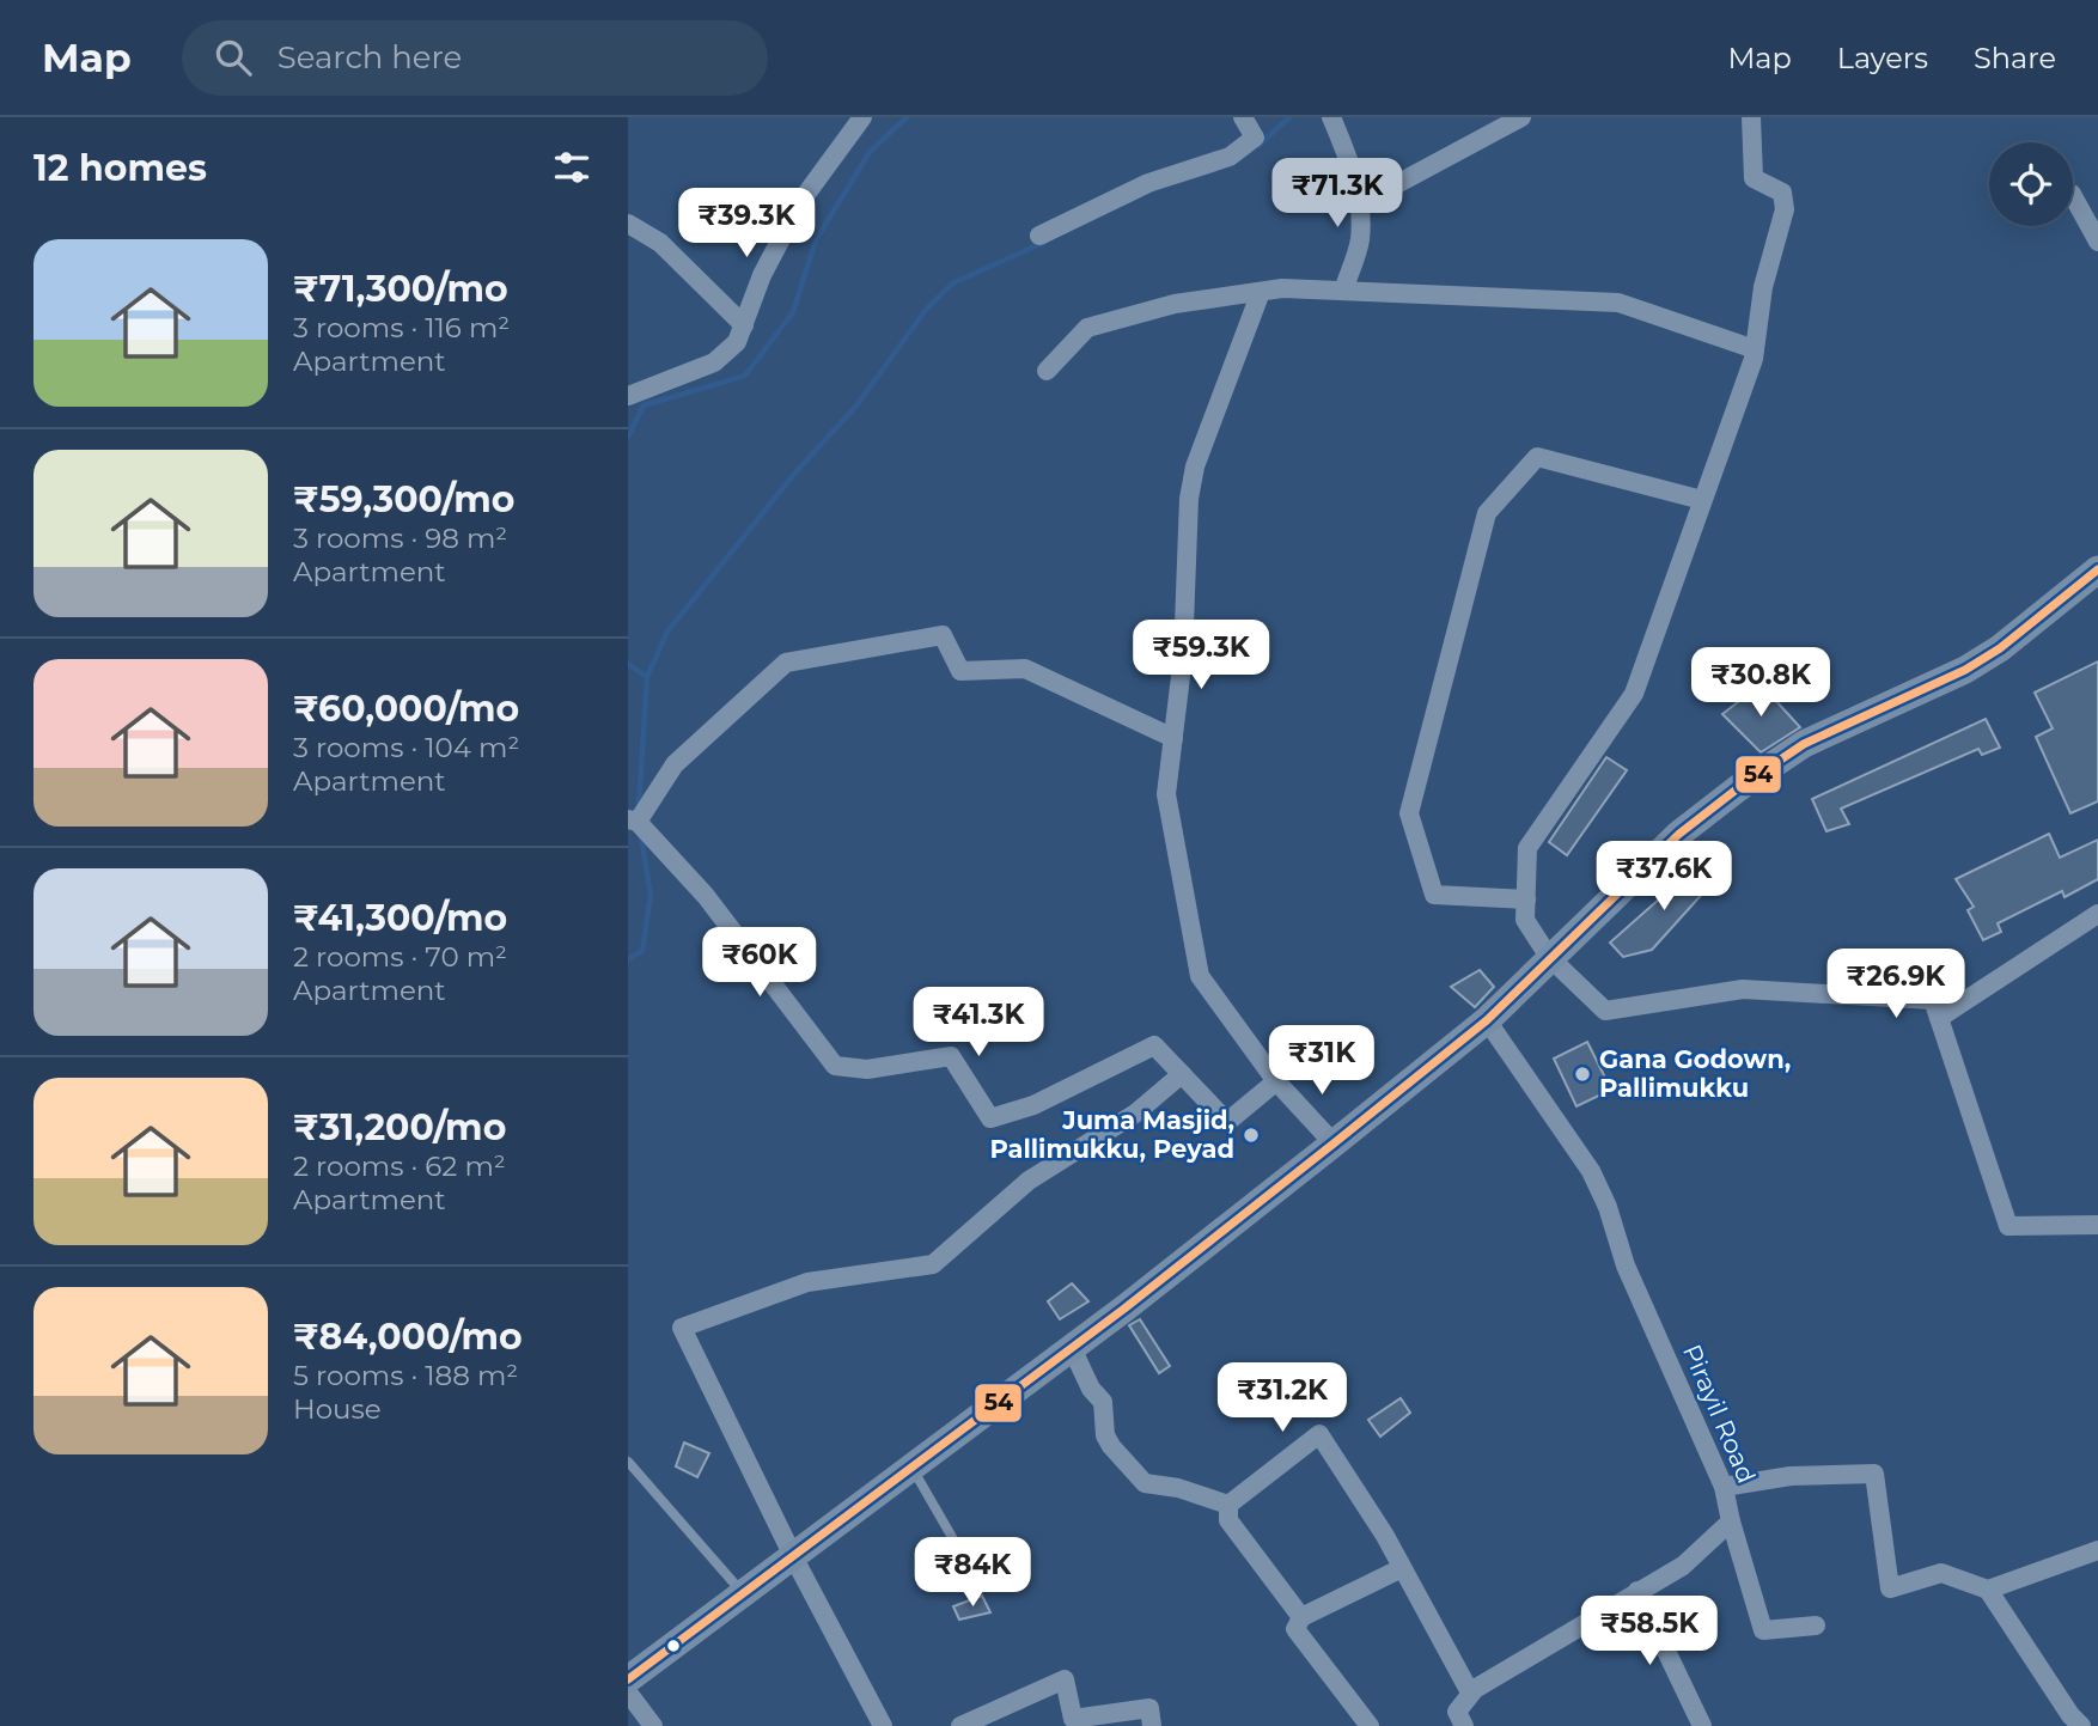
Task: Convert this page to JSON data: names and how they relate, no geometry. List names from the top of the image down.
{
  "streets": {
    "street": ["Pirayil Road"]
  },
  "places": ["Gana Godown, Pallimukku", "Juma Masjid, Pallimukku, Peyad"],
  "lines": ["transit line 54"],
  "page": {
    "header": "Map",
    "search": "Search here",
    "nav": ["Map", "Layers", "Share"],
    "heading": "12 homes",
    "price": [
      "₹71.3K",
      "₹39.3K",
      "₹59.3K",
      "₹30.8K",
      "₹37.6K",
      "₹60K",
      "₹26.9K",
      "₹41.3K",
      "₹31K",
      "₹31.2K",
      "₹84K",
      "₹58.5K"
    ],
    "list": [
      {
        "name": "₹71,300/mo",
        "note": "3 rooms · 116 m² · Apartment"
      },
      {
        "name": "₹59,300/mo",
        "note": "3 rooms · 98 m² · Apartment"
      },
      {
        "name": "₹60,000/mo",
        "note": "3 rooms · 104 m² · Apartment"
      },
      {
        "name": "₹41,300/mo",
        "note": "2 rooms · 70 m² · Apartment"
      },
      {
        "name": "₹31,200/mo",
        "note": "2 rooms · 62 m² · Apartment"
      },
      {
        "name": "₹84,000/mo",
        "note": "5 rooms · 188 m² · House"
      }
    ]
  }
}
